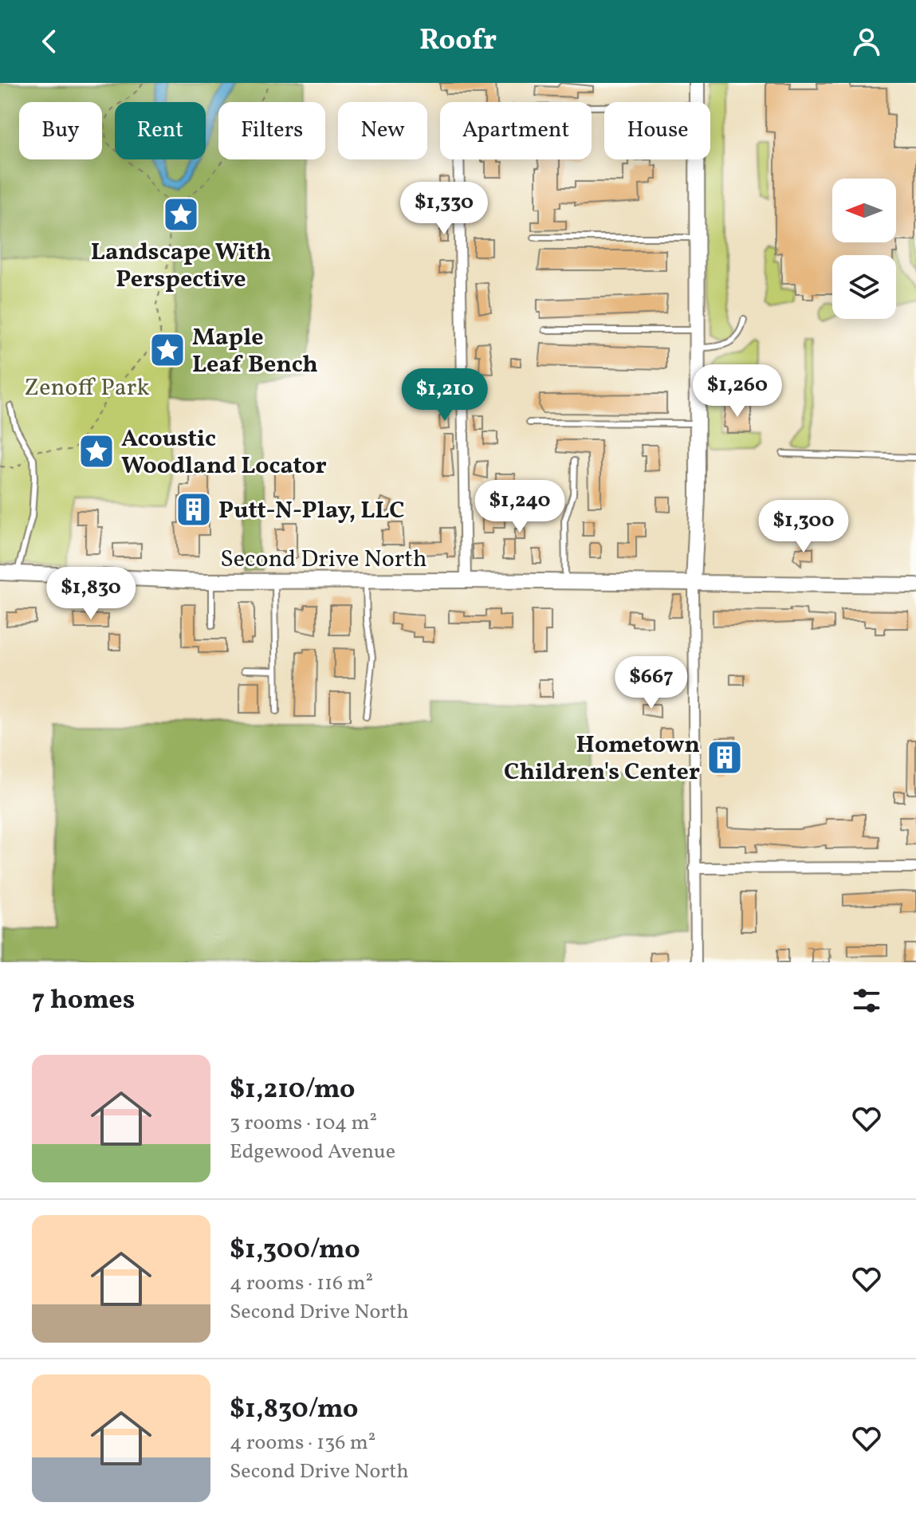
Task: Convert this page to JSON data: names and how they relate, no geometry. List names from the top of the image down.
{
  "streets": {
    "street": ["Second Drive North"]
  },
  "parks": ["Zenoff Park"],
  "places": {
    "place": ["Landscape With Perspective", "Maple Leaf Bench", "Acoustic Woodland Locator"],
    "building": ["Putt-N-Play, LLC", "Hometown Children's Center"]
  },
  "north": "left",
  "page": {
    "header": "Roofr",
    "chip": [
      "Buy",
      "Rent",
      "Filters",
      "New",
      "Apartment",
      "House"
    ],
    "price": [
      "$1,330",
      "$1,260",
      "$1,210",
      "$1,240",
      "$1,300",
      "$1,830",
      "$667"
    ],
    "heading": "7 homes",
    "list": [
      {
        "name": "$1,210/mo",
        "note": "3 rooms · 104 m² · Edgewood Avenue"
      },
      {
        "name": "$1,300/mo",
        "note": "4 rooms · 116 m² · Second Drive North"
      },
      {
        "name": "$1,830/mo",
        "note": "4 rooms · 136 m² · Second Drive North"
      }
    ]
  }
}
